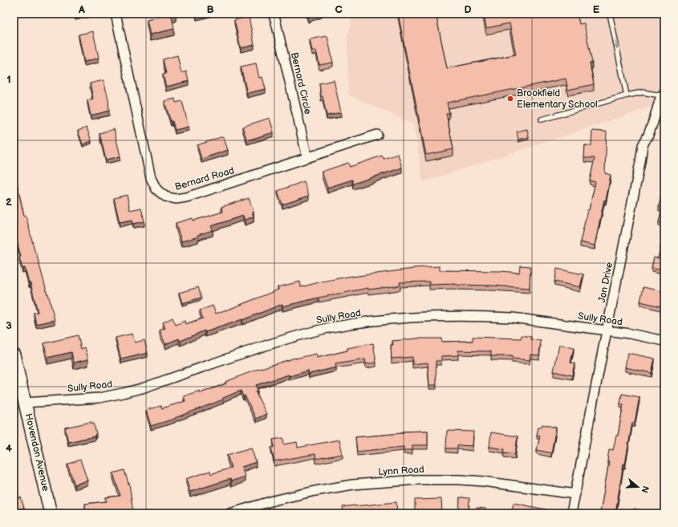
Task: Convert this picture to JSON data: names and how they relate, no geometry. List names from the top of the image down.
{
  "streets": {
    "street": [
      "Bernard Circle",
      "Bernard Road",
      "Jon Drive",
      "Sully Road",
      "Hovendon Avenue",
      "Lynn Road"
    ]
  },
  "crossings": [
    ["Bernard Circle", "Bernard Road"],
    ["Jon Drive", "Sully Road"],
    ["Jon Drive", "Lynn Road"],
    ["Sully Road", "Hovendon Avenue"]
  ],
  "places": ["Brookfield Elementary School"],
  "north": "right",
  "grid": {
    "columns": [
      "A",
      "B",
      "C",
      "D",
      "E"
    ],
    "rows": [
      "1",
      "2",
      "3",
      "4"
    ]
  }
}
